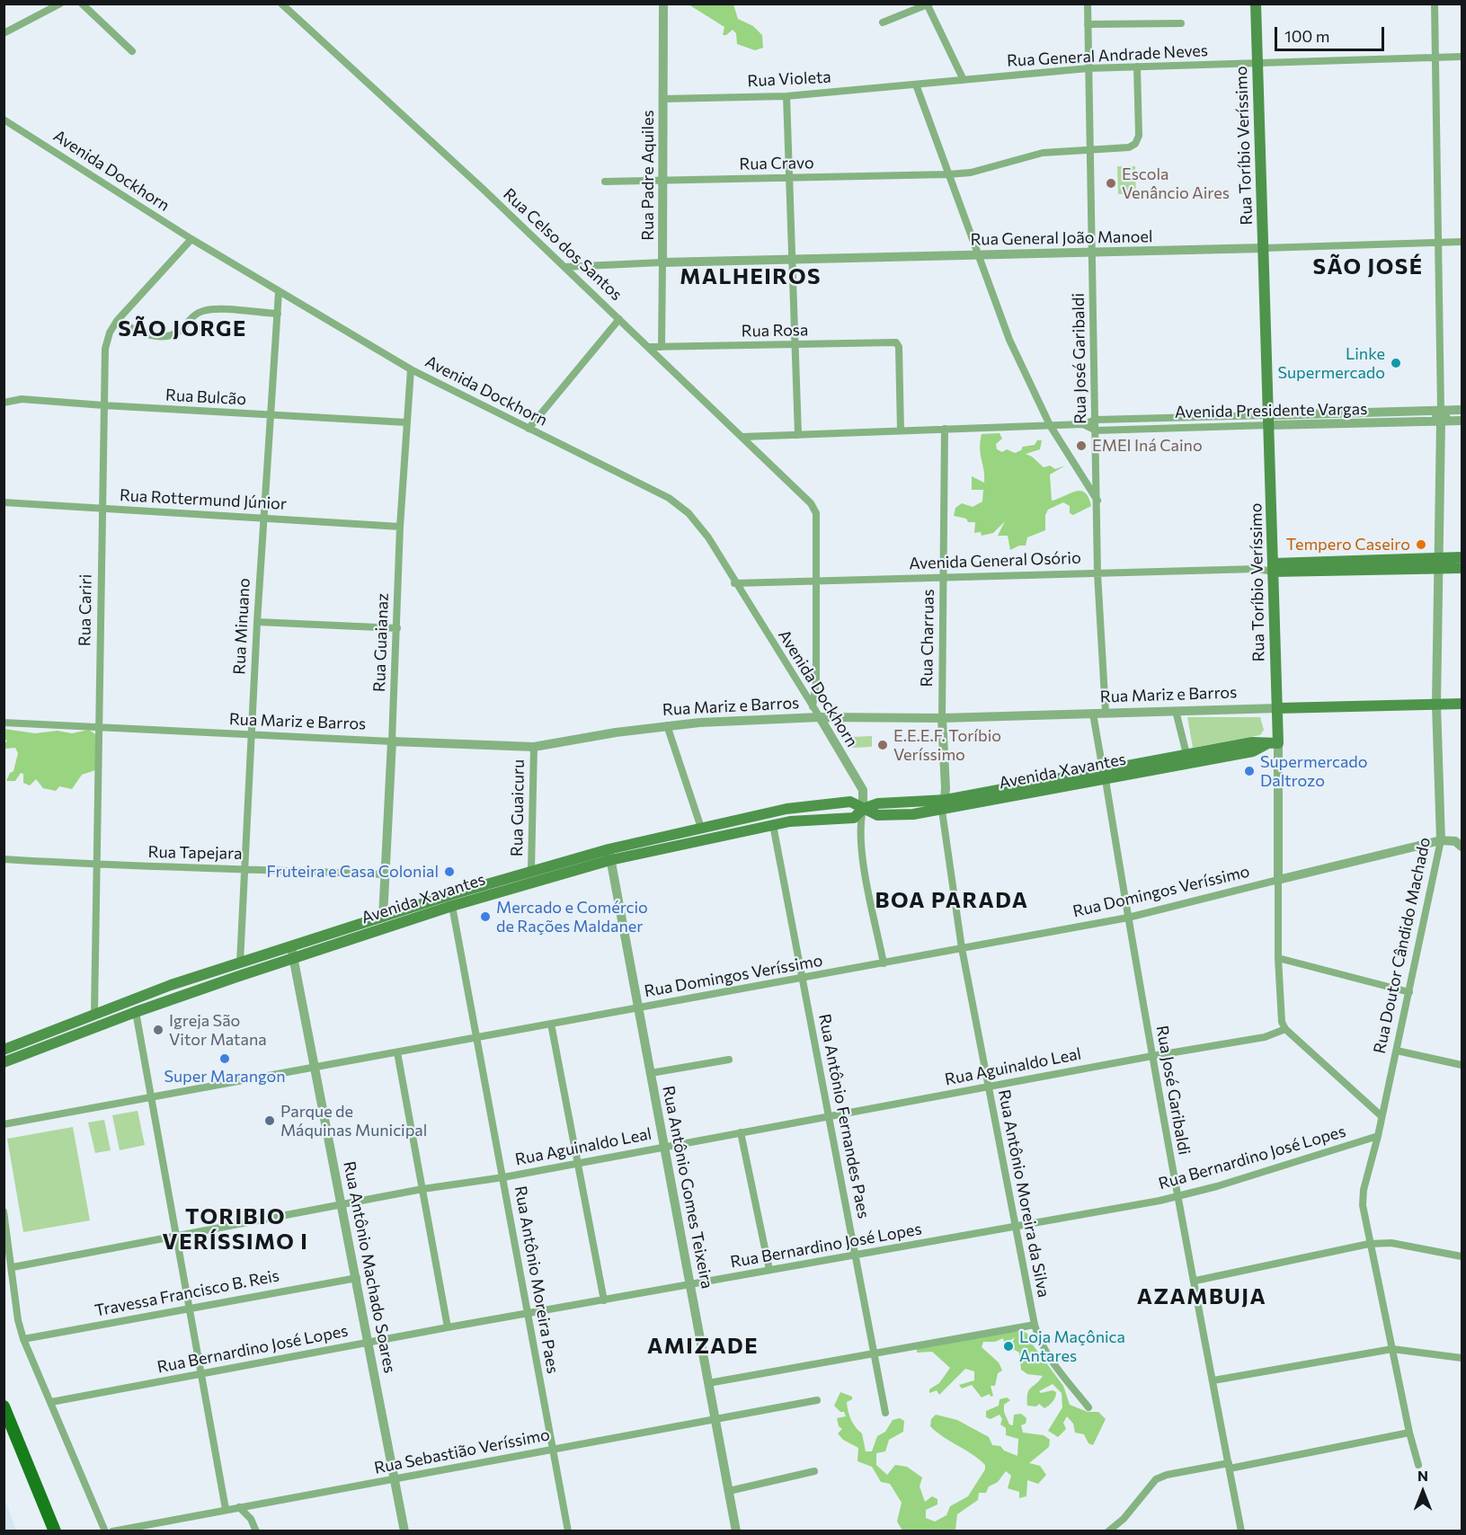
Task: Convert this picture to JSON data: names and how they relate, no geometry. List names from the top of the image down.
{
  "streets": {
    "main road": [
      "Rua Toríbio Veríssimo",
      "Avenida General Osório",
      "Rua Mariz e Barros",
      "Avenida Xavantes"
    ],
    "street": [
      "Rua General Andrade Neves",
      "Rua Violeta",
      "Rua Cravo",
      "Avenida Dockhorn",
      "Rua Padre Aquiles",
      "Rua General João Manoel",
      "Rua Celso dos Santos",
      "Rua Rosa",
      "Rua José Garibaldi",
      "Rua Bulcão",
      "Avenida Presidente Vargas",
      "Rua Rottermund Júnior",
      "Rua Cariri",
      "Rua Minuano",
      "Rua Charruas",
      "Rua Guaianaz",
      "Rua Guaicuru",
      "Rua Tapejara",
      "Rua Domingos Veríssimo",
      "Rua Doutor Cândido Machado",
      "Rua Aguinaldo Leal",
      "Rua Antônio Fernandes Paes",
      "Rua Bernardino José Lopes",
      "Rua Antônio Gomes Teixeira",
      "Rua Antônio Moreira da Silva",
      "Rua Antônio Machado Soares",
      "Rua Antônio Moreira Paes",
      "Travessa Francisco B. Reis",
      "Rua Sebastião Veríssimo"
    ]
  },
  "crossings": [
    ["Rua General Andrade Neves", "Rua Violeta"],
    ["Rua General Andrade Neves", "Rua Toríbio Veríssimo"],
    ["Rua General Andrade Neves", "Rua Cravo"],
    ["Rua General Andrade Neves", "Rua José Garibaldi"],
    ["Rua General Andrade Neves", "Rua Doutor Cândido Machado"],
    ["Rua Violeta", "Rua Padre Aquiles"],
    ["Rua Toríbio Veríssimo", "Rua General João Manoel"],
    ["Rua Toríbio Veríssimo", "Avenida Presidente Vargas"],
    ["Rua Toríbio Veríssimo", "Avenida General Osório"],
    ["Rua Toríbio Veríssimo", "Rua Mariz e Barros"],
    ["Rua Toríbio Veríssimo", "Avenida Xavantes"],
    ["Rua Toríbio Veríssimo", "Rua Domingos Veríssimo"],
    ["Rua Toríbio Veríssimo", "Rua Aguinaldo Leal"],
    ["Rua Cravo", "Rua Padre Aquiles"],
    ["Rua Cravo", "Rua José Garibaldi"],
    ["Avenida Dockhorn", "Avenida General Osório"],
    ["Avenida Dockhorn", "Rua Cariri"],
    ["Avenida Dockhorn", "Rua Minuano"],
    ["Avenida Dockhorn", "Rua Guaianaz"],
    ["Avenida Dockhorn", "Rua Mariz e Barros"],
    ["Avenida Dockhorn", "Avenida Xavantes"],
    ["Rua Padre Aquiles", "Rua General João Manoel"],
    ["Rua Padre Aquiles", "Rua Rosa"],
    ["Rua General João Manoel", "Rua José Garibaldi"],
    ["Rua General João Manoel", "Rua Doutor Cândido Machado"],
    ["Rua Celso dos Santos", "Rua Rosa"],
    ["Rua Celso dos Santos", "Avenida Presidente Vargas"],
    ["Rua Celso dos Santos", "Avenida General Osório"],
    ["Rua Rosa", "Avenida Presidente Vargas"],
    ["Rua José Garibaldi", "Avenida Presidente Vargas"],
    ["Rua José Garibaldi", "Avenida General Osório"],
    ["Rua José Garibaldi", "Rua Mariz e Barros"],
    ["Rua José Garibaldi", "Avenida Xavantes"],
    ["Rua José Garibaldi", "Rua Domingos Veríssimo"],
    ["Rua José Garibaldi", "Rua Aguinaldo Leal"],
    ["Rua José Garibaldi", "Rua Bernardino José Lopes"],
    ["Rua Bulcão", "Rua Cariri"],
    ["Rua Bulcão", "Rua Minuano"],
    ["Rua Bulcão", "Rua Guaianaz"],
    ["Avenida Presidente Vargas", "Rua Charruas"],
    ["Avenida Presidente Vargas", "Rua Doutor Cândido Machado"],
    ["Rua Rottermund Júnior", "Rua Cariri"],
    ["Rua Rottermund Júnior", "Rua Minuano"],
    ["Rua Rottermund Júnior", "Rua Guaianaz"],
    ["Avenida General Osório", "Rua Charruas"],
    ["Avenida General Osório", "Rua Doutor Cândido Machado"],
    ["Rua Cariri", "Rua Mariz e Barros"],
    ["Rua Cariri", "Avenida Xavantes"],
    ["Rua Cariri", "Rua Tapejara"],
    ["Rua Minuano", "Rua Mariz e Barros"],
    ["Rua Minuano", "Avenida Xavantes"],
    ["Rua Minuano", "Rua Tapejara"],
    ["Rua Charruas", "Rua Mariz e Barros"],
    ["Rua Guaianaz", "Rua Mariz e Barros"],
    ["Rua Guaianaz", "Avenida Xavantes"],
    ["Rua Guaianaz", "Rua Tapejara"],
    ["Rua Mariz e Barros", "Rua Guaicuru"],
    ["Rua Mariz e Barros", "Rua Doutor Cândido Machado"],
    ["Avenida Xavantes", "Rua Guaicuru"],
    ["Avenida Xavantes", "Rua Antônio Fernandes Paes"],
    ["Avenida Xavantes", "Rua Antônio Gomes Teixeira"],
    ["Avenida Xavantes", "Rua Antônio Moreira da Silva"],
    ["Avenida Xavantes", "Rua Antônio Machado Soares"],
    ["Avenida Xavantes", "Rua Antônio Moreira Paes"],
    ["Rua Domingos Veríssimo", "Rua Doutor Cândido Machado"],
    ["Rua Domingos Veríssimo", "Rua Antônio Fernandes Paes"],
    ["Rua Domingos Veríssimo", "Rua Antônio Gomes Teixeira"],
    ["Rua Domingos Veríssimo", "Rua Antônio Moreira da Silva"],
    ["Rua Domingos Veríssimo", "Rua Antônio Machado Soares"],
    ["Rua Domingos Veríssimo", "Rua Antônio Moreira Paes"],
    ["Rua Doutor Cândido Machado", "Rua Bernardino José Lopes"],
    ["Rua Aguinaldo Leal", "Rua Antônio Fernandes Paes"],
    ["Rua Aguinaldo Leal", "Rua Antônio Gomes Teixeira"],
    ["Rua Aguinaldo Leal", "Rua Antônio Moreira da Silva"],
    ["Rua Aguinaldo Leal", "Rua Antônio Machado Soares"],
    ["Rua Aguinaldo Leal", "Rua Antônio Moreira Paes"],
    ["Rua Antônio Fernandes Paes", "Rua Bernardino José Lopes"],
    ["Rua Bernardino José Lopes", "Rua Antônio Gomes Teixeira"],
    ["Rua Bernardino José Lopes", "Rua Antônio Moreira da Silva"],
    ["Rua Bernardino José Lopes", "Rua Antônio Machado Soares"],
    ["Rua Bernardino José Lopes", "Rua Antônio Moreira Paes"],
    ["Rua Antônio Gomes Teixeira", "Rua Sebastião Veríssimo"],
    ["Rua Antônio Machado Soares", "Travessa Francisco B. Reis"],
    ["Rua Antônio Machado Soares", "Rua Sebastião Veríssimo"],
    ["Rua Antônio Moreira Paes", "Rua Sebastião Veríssimo"]
  ],
  "districts": [
    "SÃO JOSÉ",
    "MALHEIROS",
    "SÃO JORGE",
    "BOA PARADA",
    "TORIBIO VERÍSSIMO I",
    "AZAMBUJA",
    "AMIZADE"
  ],
  "places": [
    "Escola Venâncio Aires",
    "Linke Supermercado",
    "EMEI Iná Caino",
    "Tempero Caseiro",
    "E.E.E.F. Toríbio Veríssimo",
    "Supermercado Daltrozo",
    "Fruteira e Casa Colonial",
    "Mercado e Comércio de Rações Maldaner",
    "Igreja São Vitor Matana",
    "Super Marangon",
    "Parque de Máquinas Municipal",
    "Loja Maçônica Antares"
  ],
  "scale_bar": "100 m",
  "north": "top"
}
